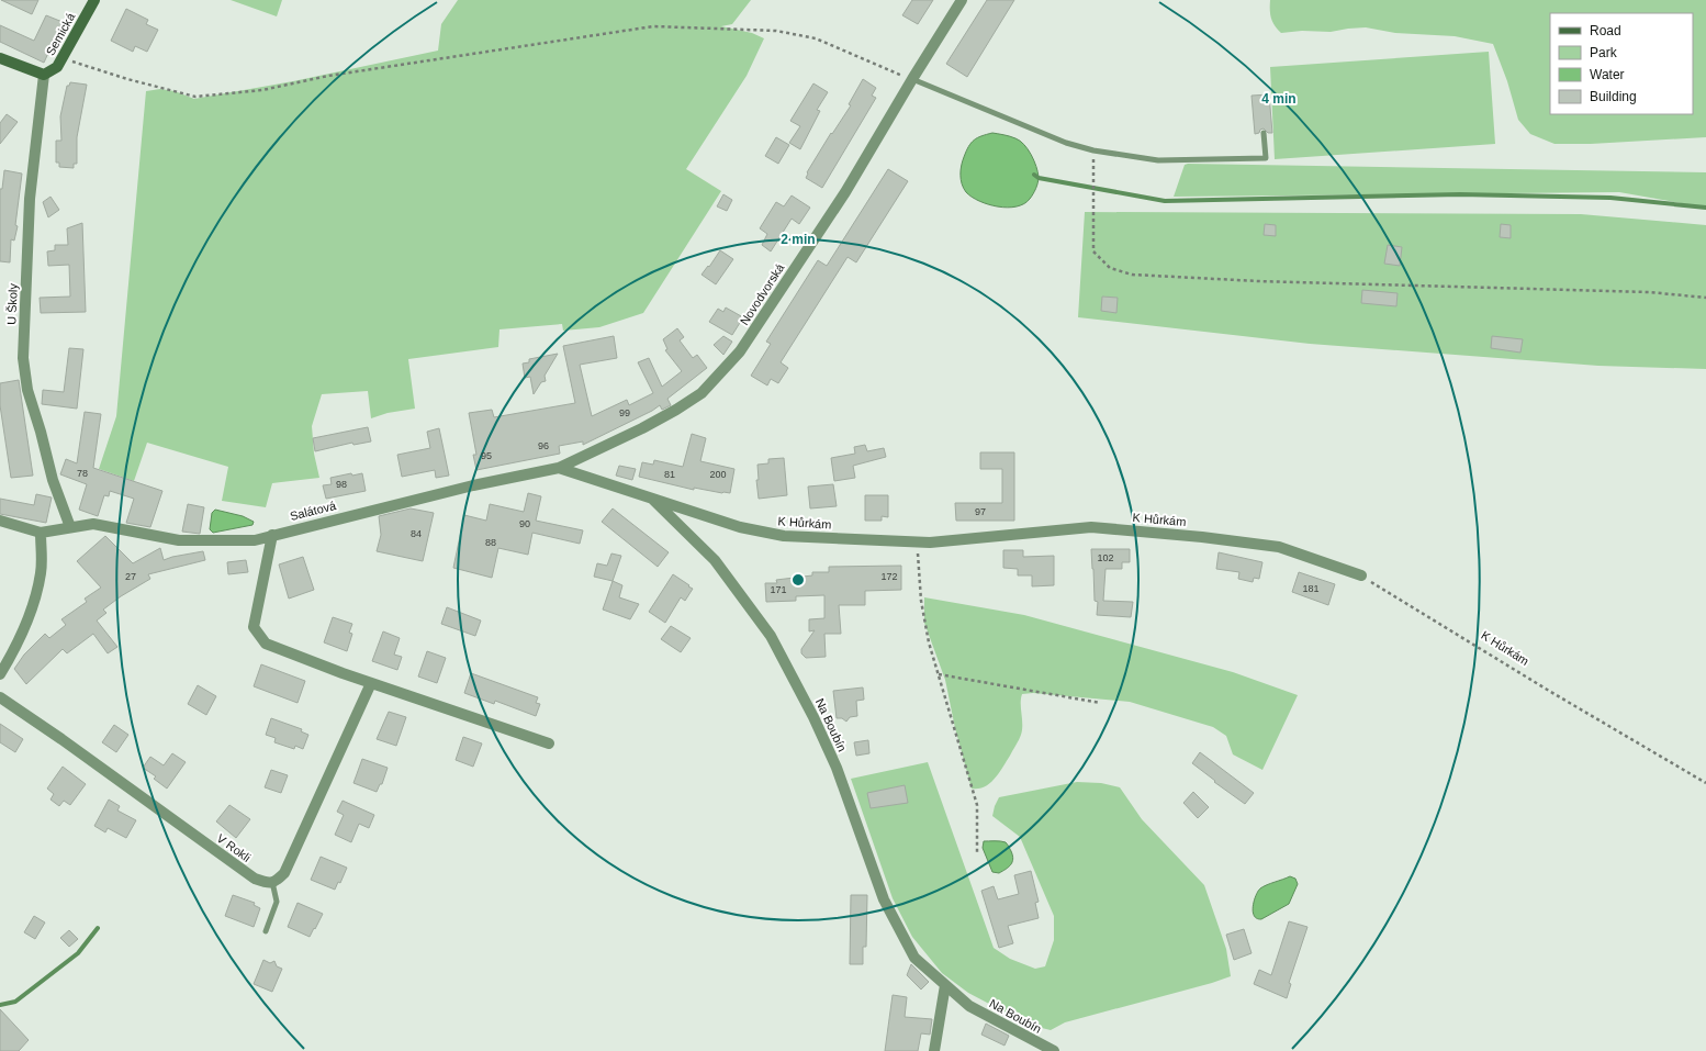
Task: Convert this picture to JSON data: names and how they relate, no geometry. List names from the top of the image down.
{
  "streets": {
    "street": [
      "Semická",
      "Novodvorská",
      "U Školy",
      "Salátová",
      "K Hůrkám",
      "Na Boubín",
      "V Rokli"
    ]
  },
  "crossings": [
    ["Semická", "U Školy"],
    ["Novodvorská", "Salátová"],
    ["Novodvorská", "K Hůrkám"],
    ["U Školy", "Salátová"],
    ["Salátová", "K Hůrkám"],
    ["K Hůrkám", "Na Boubín"]
  ],
  "house_numbers": [
    "99",
    "96",
    "95",
    "78",
    "81",
    "200",
    "98",
    "97",
    "90",
    "84",
    "88",
    "102",
    "27",
    "172",
    "181",
    "171"
  ],
  "legend": [
    "Road",
    "Park",
    "Water",
    "Building"
  ],
  "rings": ["4 min", "2 min"]
}
